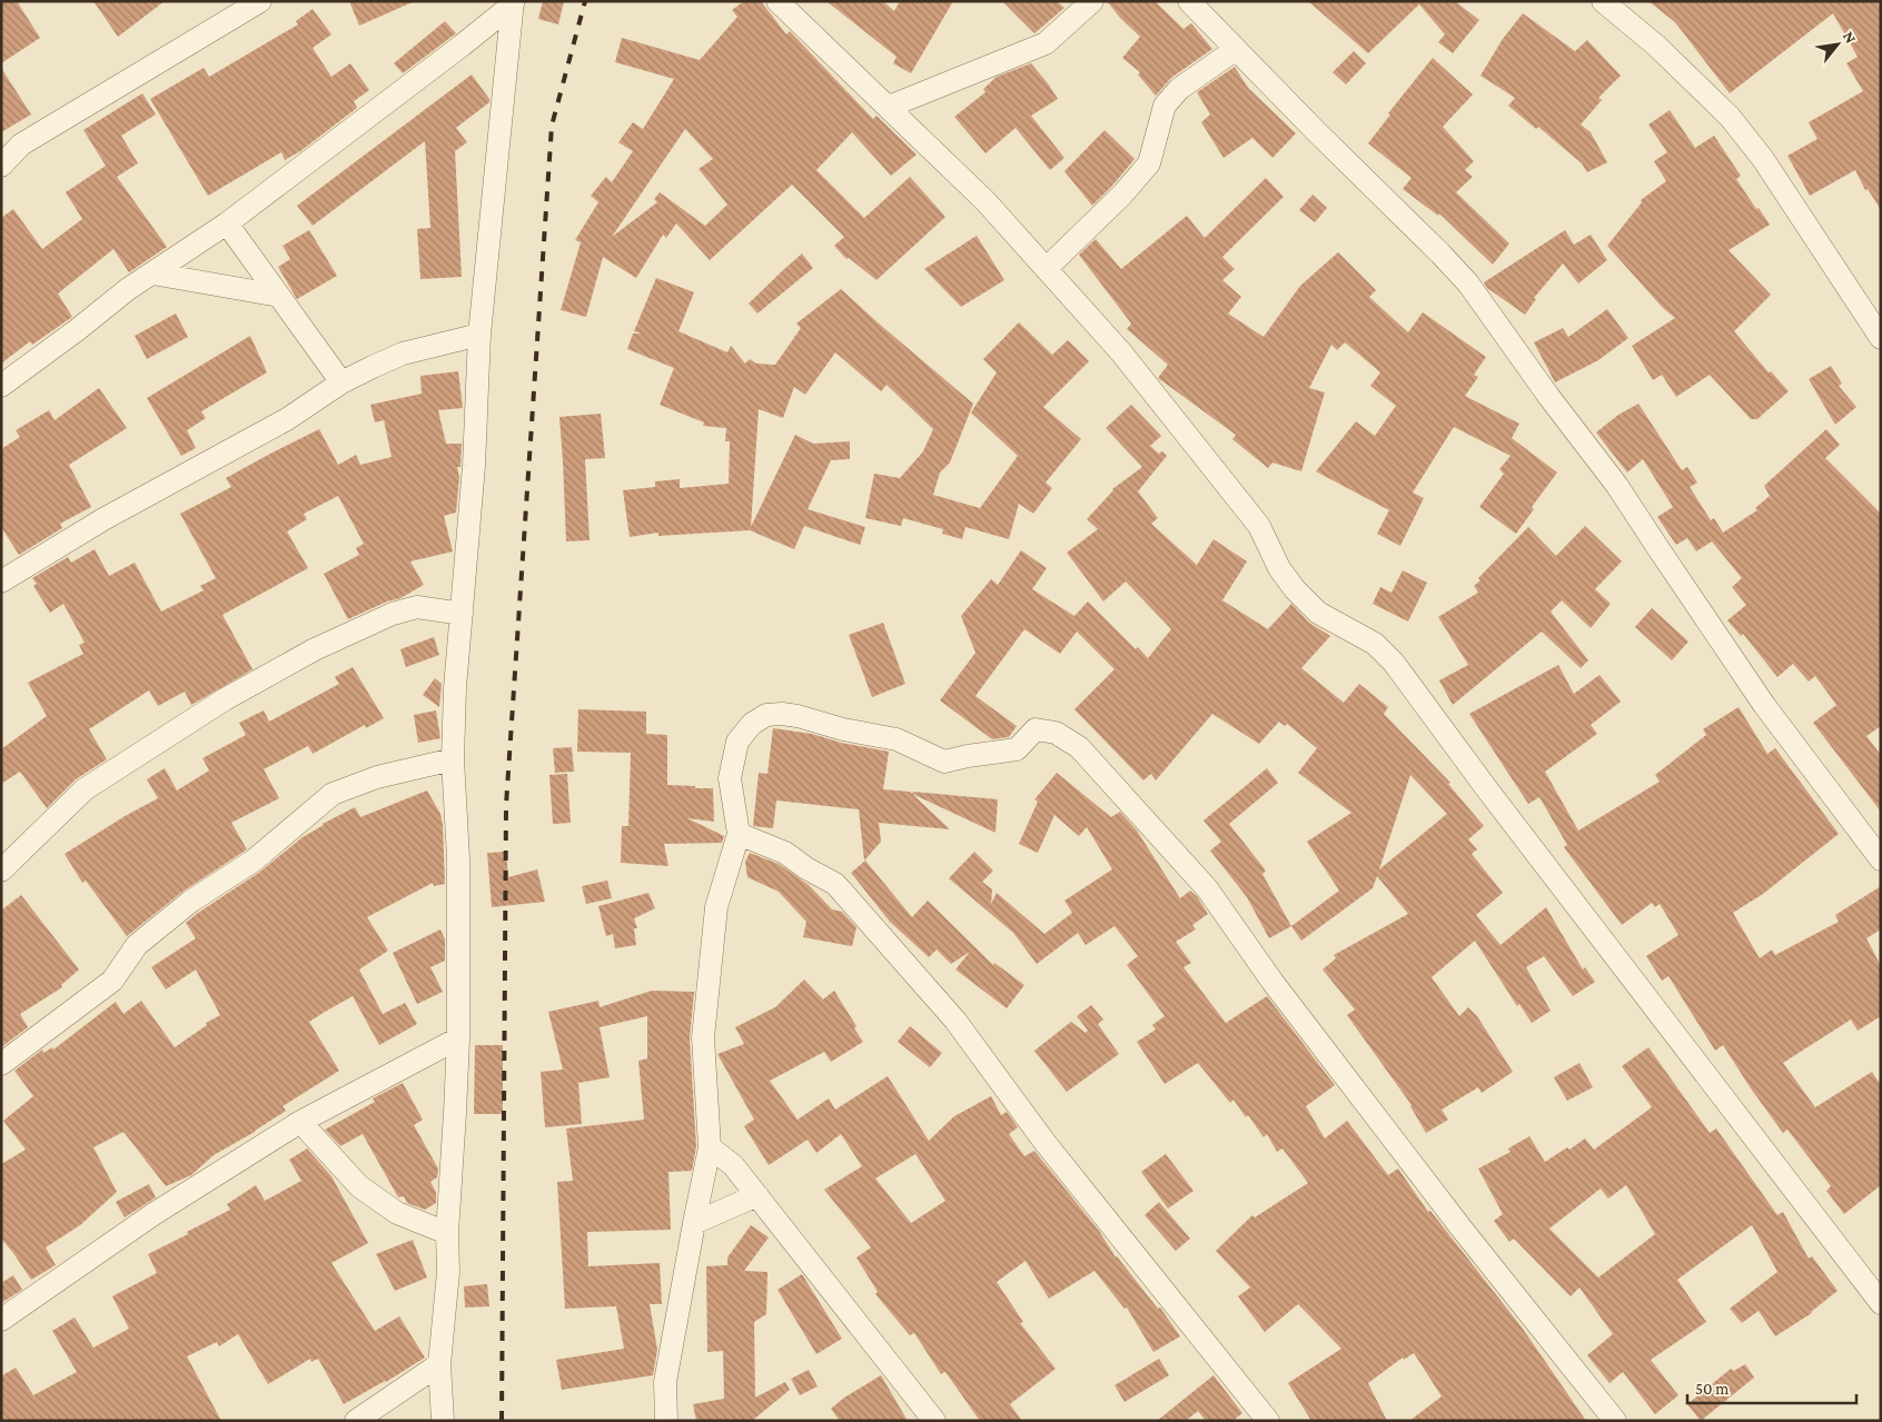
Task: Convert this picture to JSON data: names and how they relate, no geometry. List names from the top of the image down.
{
  "scale_bar": "50 m",
  "north": "top right"
}
